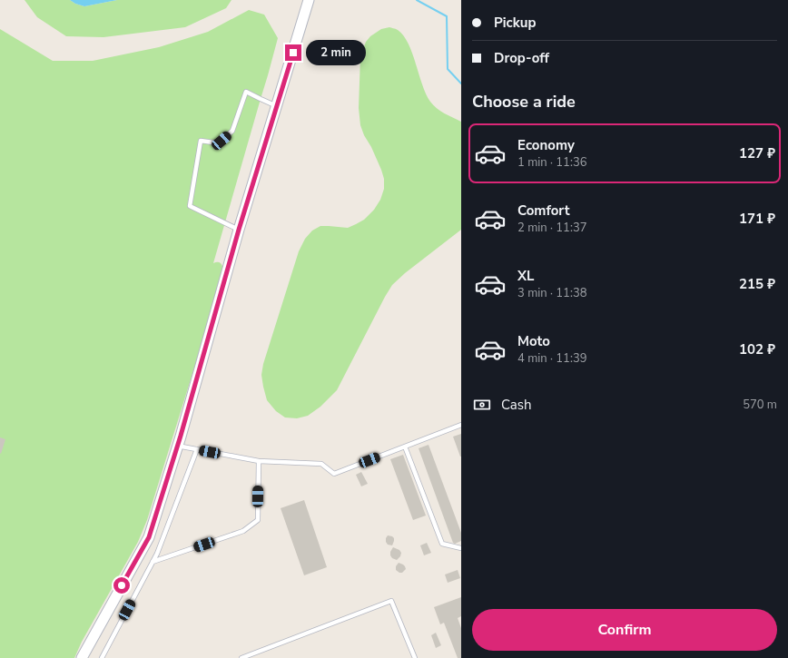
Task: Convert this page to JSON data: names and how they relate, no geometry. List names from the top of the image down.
{
  "page": {
    "banner": ["Pickup", "Drop-off"],
    "bubble": "2 min",
    "heading": "Choose a ride",
    "list": [
      {
        "name": "Economy",
        "note": "1 min · 11:36",
        "value": "127 ₽"
      },
      {
        "name": "Comfort",
        "note": "2 min · 11:37",
        "value": "171 ₽"
      },
      {
        "name": "XL",
        "note": "3 min · 11:38",
        "value": "215 ₽"
      },
      {
        "name": "Moto",
        "note": "4 min · 11:39",
        "value": "102 ₽"
      }
    ],
    "pay": ["Cash", "570 m"],
    "buttons": "Confirm"
  }
}
